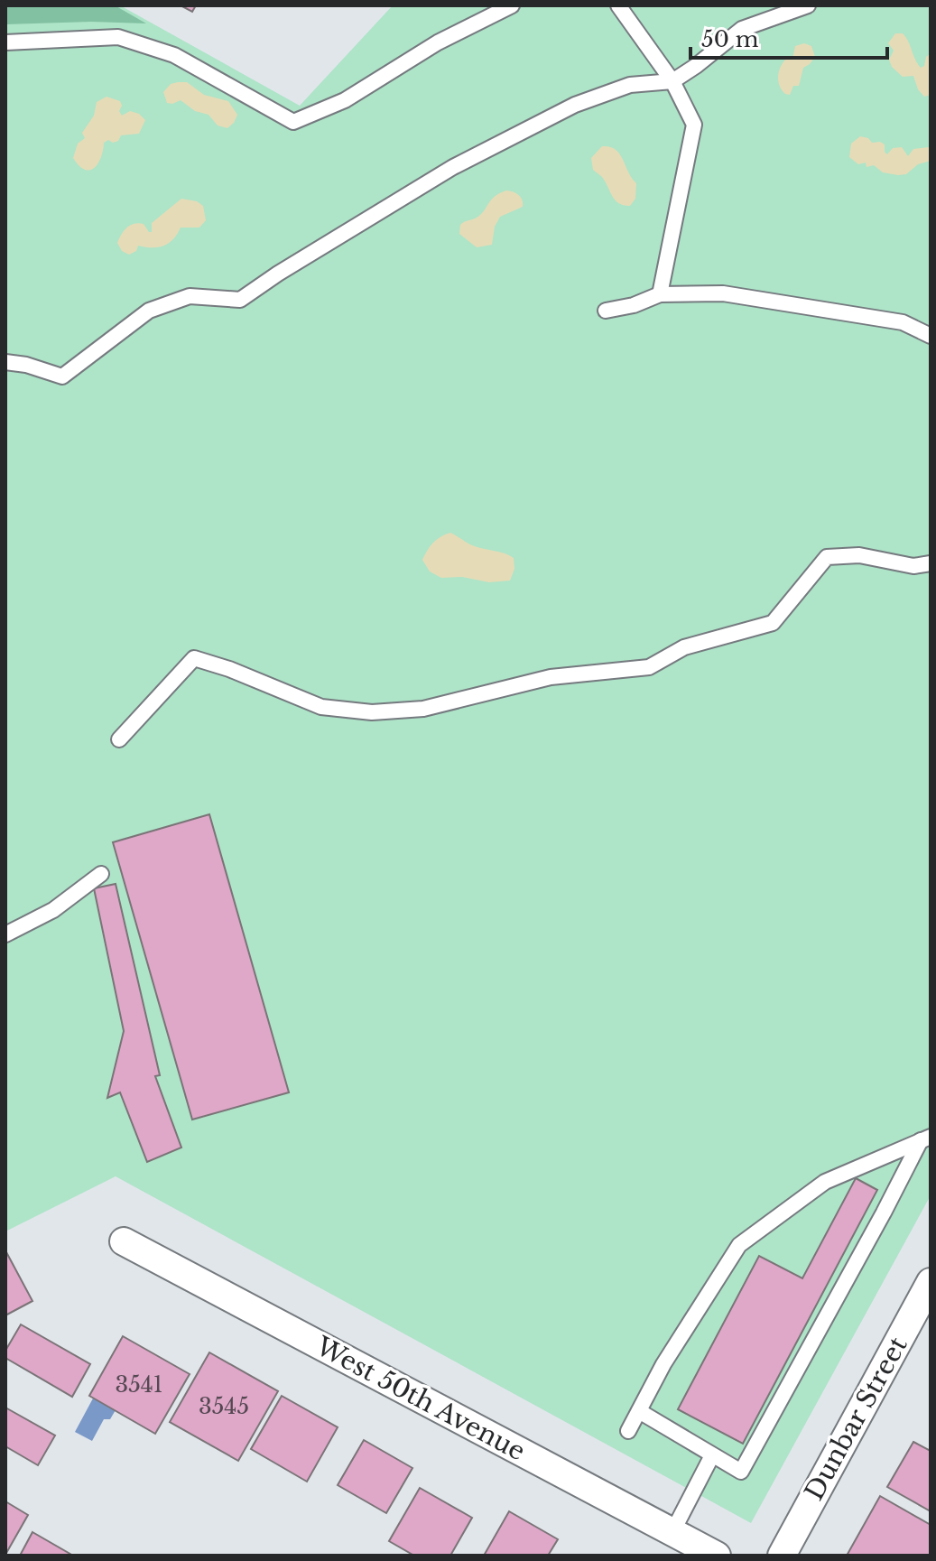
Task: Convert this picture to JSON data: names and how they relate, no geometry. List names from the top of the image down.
{
  "streets": {
    "street": ["West 50th Avenue", "Dunbar Street"]
  },
  "house_numbers": ["3541", "3545"],
  "scale_bar": "50 m"
}
